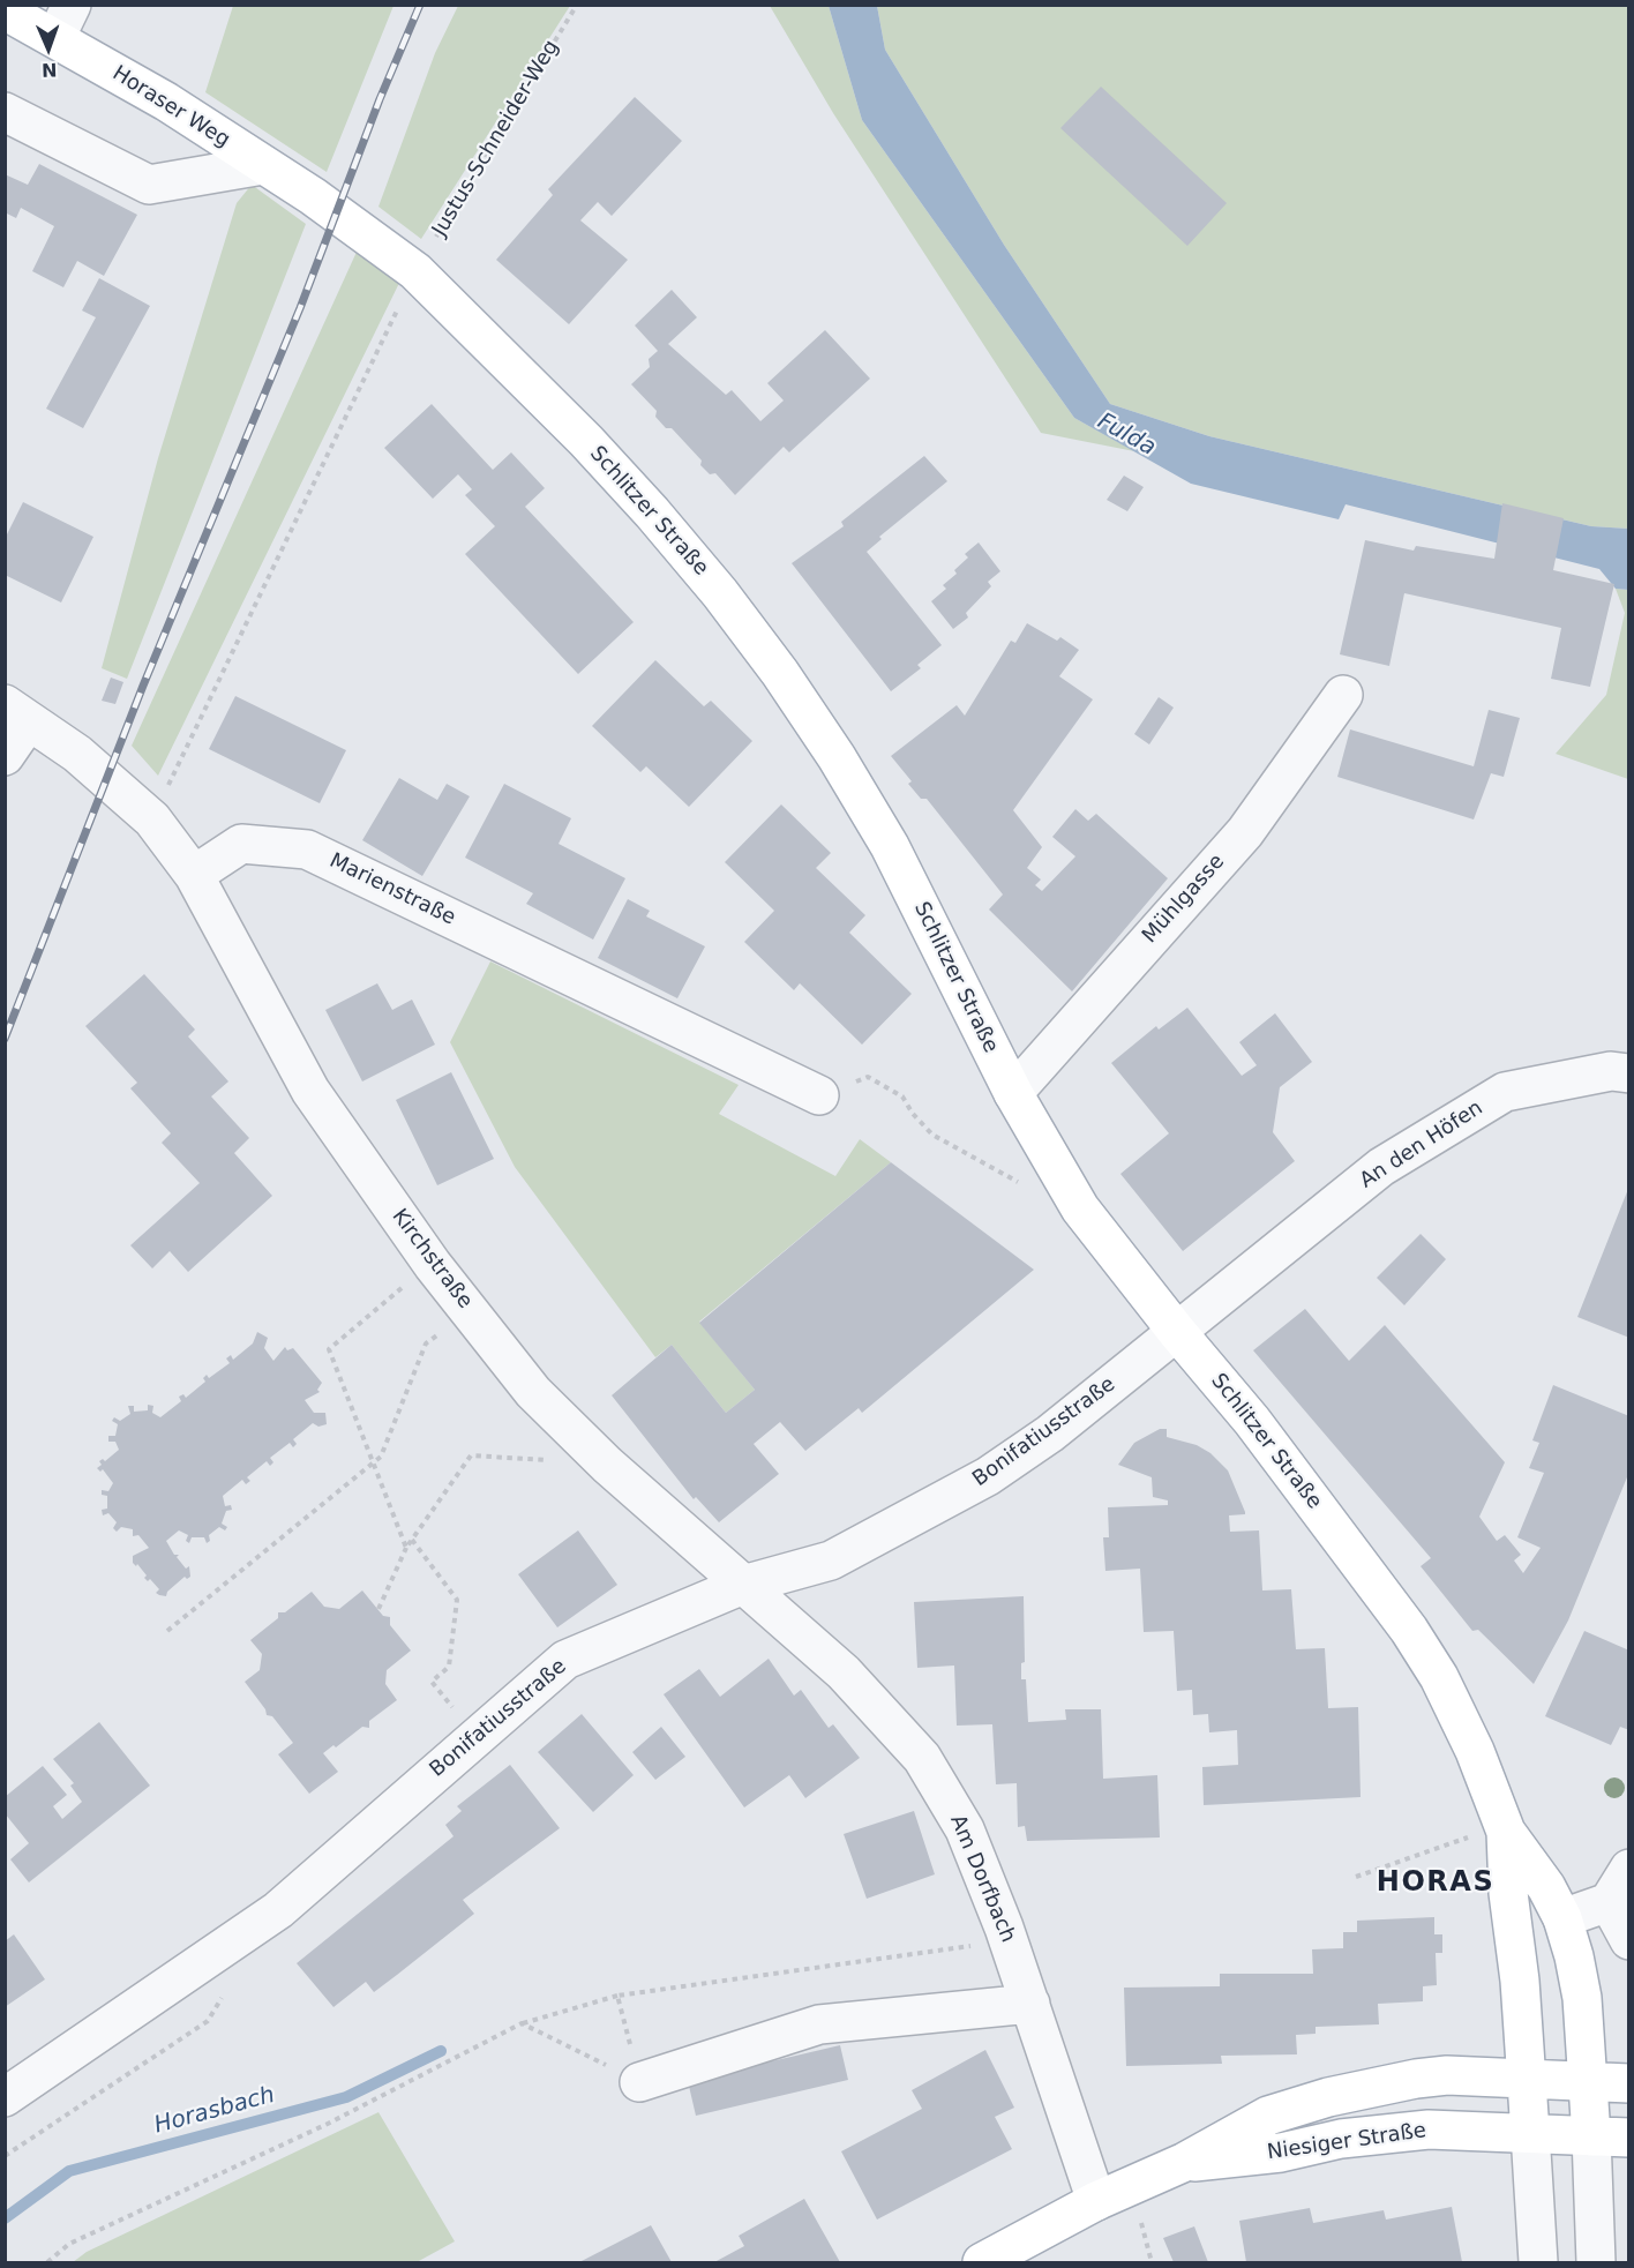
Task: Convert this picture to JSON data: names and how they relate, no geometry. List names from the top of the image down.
{
  "streets": {
    "main road": ["Horaser Weg", "Schlitzer Straße", "Niesiger Straße"],
    "street": [
      "Marienstraße",
      "Mühlgasse",
      "An den Höfen",
      "Kirchstraße",
      "Bonifatiusstraße",
      "Am Dorfbach"
    ],
    "path": ["Justus-Schneider-Weg"]
  },
  "crossings": [
    ["Horaser Weg", "Schlitzer Straße"],
    ["Justus-Schneider-Weg", "Schlitzer Straße"],
    ["Schlitzer Straße", "Mühlgasse"],
    ["Schlitzer Straße", "An den Höfen"],
    ["Schlitzer Straße", "Bonifatiusstraße"],
    ["Schlitzer Straße", "Niesiger Straße"],
    ["Marienstraße", "Kirchstraße"],
    ["An den Höfen", "Bonifatiusstraße"],
    ["Kirchstraße", "Bonifatiusstraße"],
    ["Kirchstraße", "Am Dorfbach"],
    ["Bonifatiusstraße", "Am Dorfbach"],
    ["Am Dorfbach", "Niesiger Straße"]
  ],
  "districts": ["HORAS"],
  "water": ["Fulda", "Horasbach"],
  "north": "bottom"
}
